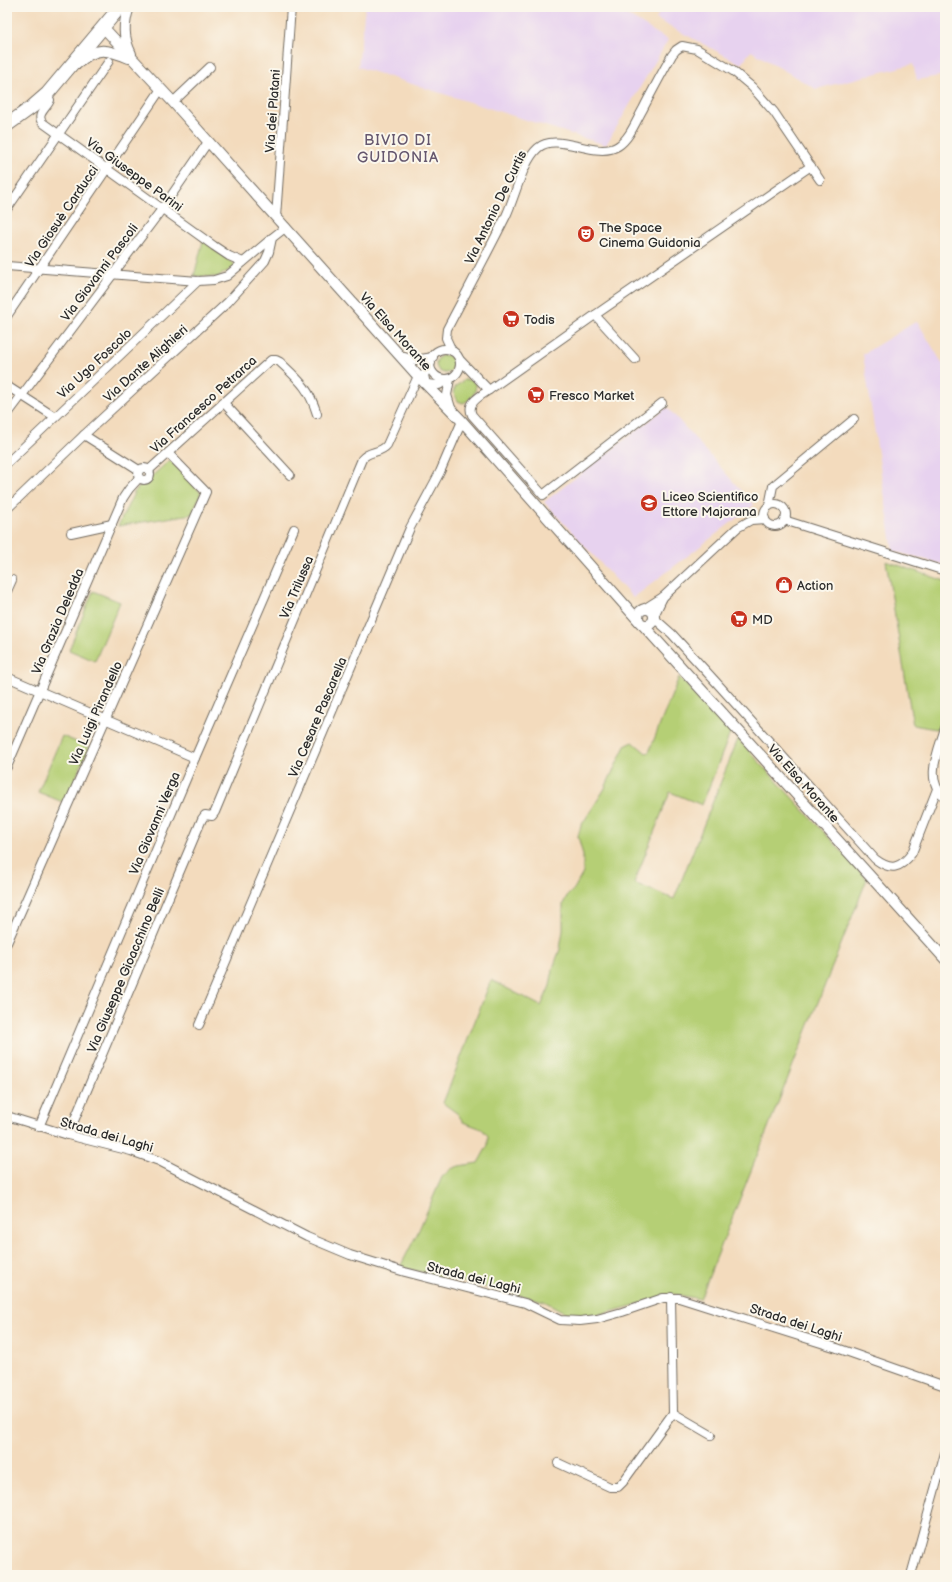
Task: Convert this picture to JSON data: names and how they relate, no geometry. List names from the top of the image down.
{
  "streets": {
    "street": [
      "Via dei Platani",
      "Via Giuseppe Parini",
      "Via Antonio De Curtis",
      "Via Giosuè Carducci",
      "Via Giovanni Pascoli",
      "Via Elsa Morante",
      "Via Ugo Foscolo",
      "Via Dante Alighieri",
      "Via Francesco Petrarca",
      "Via Trilussa",
      "Via Grazia Deledda",
      "Via Luigi Pirandello",
      "Via Cesare Pascarella",
      "Via Giovanni Verga",
      "Via Giuseppe Gioacchino Belli",
      "Strada dei Laghi"
    ]
  },
  "crossings": [
    ["Via dei Platani", "Via Elsa Morante"],
    ["Via Giuseppe Parini", "Via Giosuè Carducci"],
    ["Via Giuseppe Parini", "Via Giovanni Pascoli"],
    ["Via Giosuè Carducci", "Via Elsa Morante"],
    ["Via Giovanni Pascoli", "Via Elsa Morante"],
    ["Via Elsa Morante", "Via Trilussa"],
    ["Via Elsa Morante", "Via Cesare Pascarella"],
    ["Via Francesco Petrarca", "Via Grazia Deledda"],
    ["Via Francesco Petrarca", "Via Luigi Pirandello"],
    ["Via Trilussa", "Via Giuseppe Gioacchino Belli"],
    ["Via Giovanni Verga", "Strada dei Laghi"],
    ["Via Giuseppe Gioacchino Belli", "Strada dei Laghi"]
  ],
  "districts": ["BIVIO DI GUIDONIA"],
  "places": {
    "theatre": ["The Space Cinema Guidonia"],
    "supermarket": ["Todis", "Fresco Market", "MD"],
    "school or university": ["Liceo Scientifico Ettore Majorana"],
    "shop": ["Action"]
  }
}
